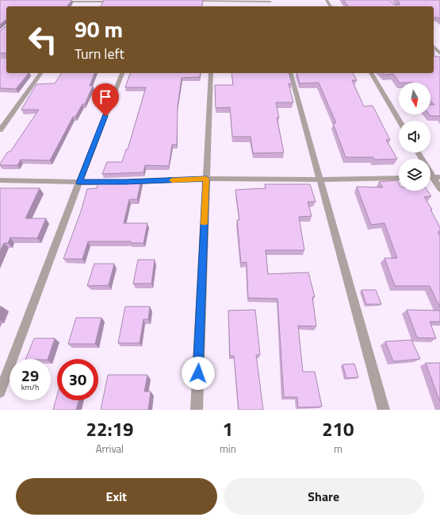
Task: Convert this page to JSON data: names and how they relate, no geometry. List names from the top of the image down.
{
  "north": "bottom",
  "page": {
    "turn": ["90 m", "Turn left"],
    "speed": "29 km/h",
    "limit": "30",
    "eta": [
      "22:19",
      "Arrival",
      "1",
      "min",
      "210",
      "m"
    ],
    "buttons": ["Exit", "Share"]
  }
}
